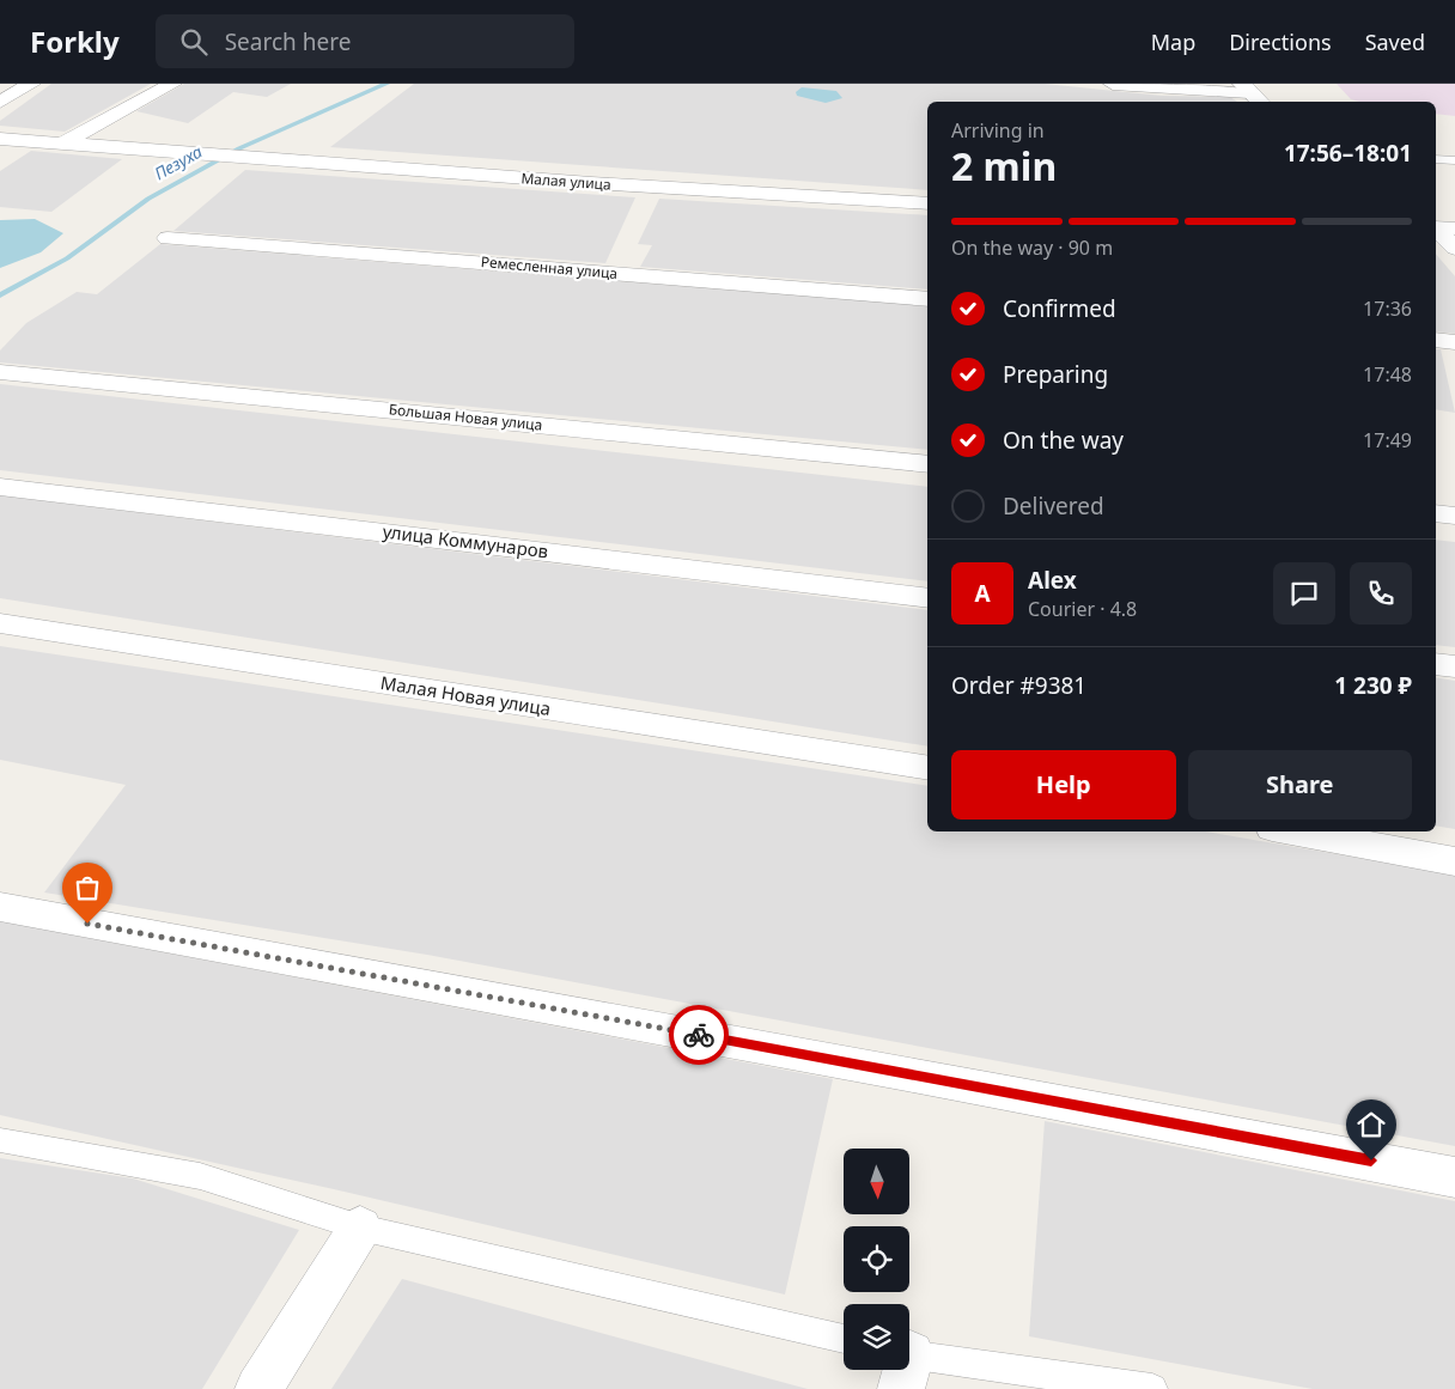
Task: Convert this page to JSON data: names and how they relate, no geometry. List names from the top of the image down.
{
  "streets": {
    "street": [
      "Малая улица",
      "Ремесленная улица",
      "Большая Новая улица",
      "улица Коммунаров",
      "Малая Новая улица"
    ]
  },
  "water": ["Пезуха"],
  "north": "bottom",
  "page": {
    "header": "Forkly",
    "search": "Search here",
    "nav": ["Map", "Directions", "Saved"],
    "heading": ["2 min", "Arriving in", "17:56–18:01"],
    "panel": [
      "Alex",
      "Courier · 4.8",
      "Order #9381",
      "1 230 ₽"
    ],
    "bar": "On the way · 90 m",
    "list": [
      ["Confirmed", "17:36"],
      ["Preparing", "17:48"],
      ["On the way", "17:49"],
      "Delivered"
    ],
    "round": "A",
    "buttons": ["Help", "Share"]
  }
}
